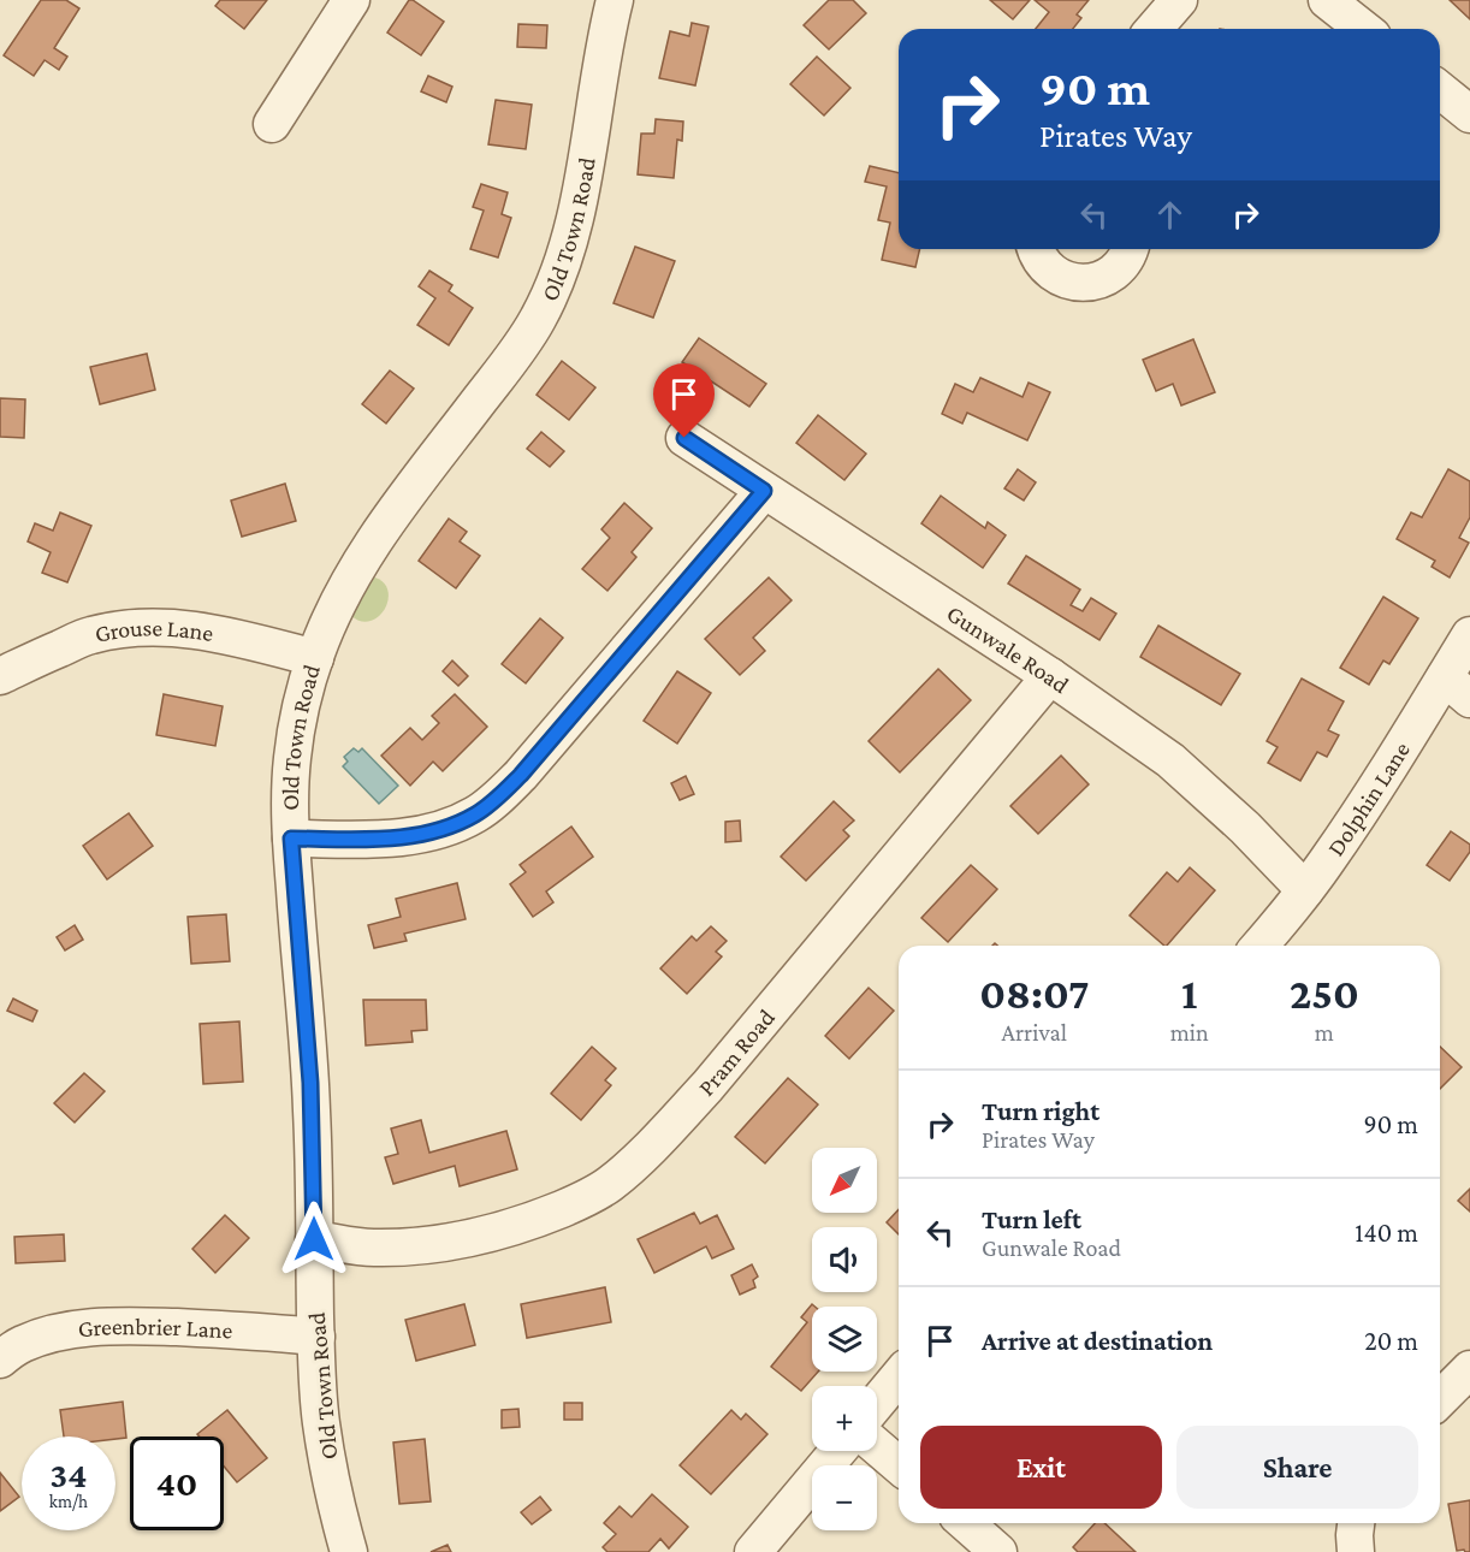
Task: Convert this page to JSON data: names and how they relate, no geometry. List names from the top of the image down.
{
  "streets": {
    "street": [
      "Old Town Road",
      "Grouse Lane",
      "Gunwale Road",
      "Dolphin Lane",
      "Pram Road",
      "Greenbrier Lane"
    ]
  },
  "crossings": [
    ["Old Town Road", "Grouse Lane"],
    ["Old Town Road", "Pram Road"],
    ["Old Town Road", "Greenbrier Lane"],
    ["Gunwale Road", "Dolphin Lane"],
    ["Gunwale Road", "Pram Road"]
  ],
  "north": "bottom left",
  "page": {
    "turn": ["90 m", "Pirates Way"],
    "eta": [
      "08:07",
      "Arrival",
      "1",
      "min",
      "250",
      "m"
    ],
    "list": [
      {
        "name": "Turn right",
        "note": "Pirates Way",
        "value": "90 m"
      },
      {
        "name": "Turn left",
        "note": "Gunwale Road",
        "value": "140 m"
      },
      {
        "name": "Arrive at destination",
        "value": "20 m"
      }
    ],
    "map_buttons": ["+", "−"],
    "buttons": ["Exit", "Share"],
    "speed": "34 km/h",
    "limit": "40"
  }
}
